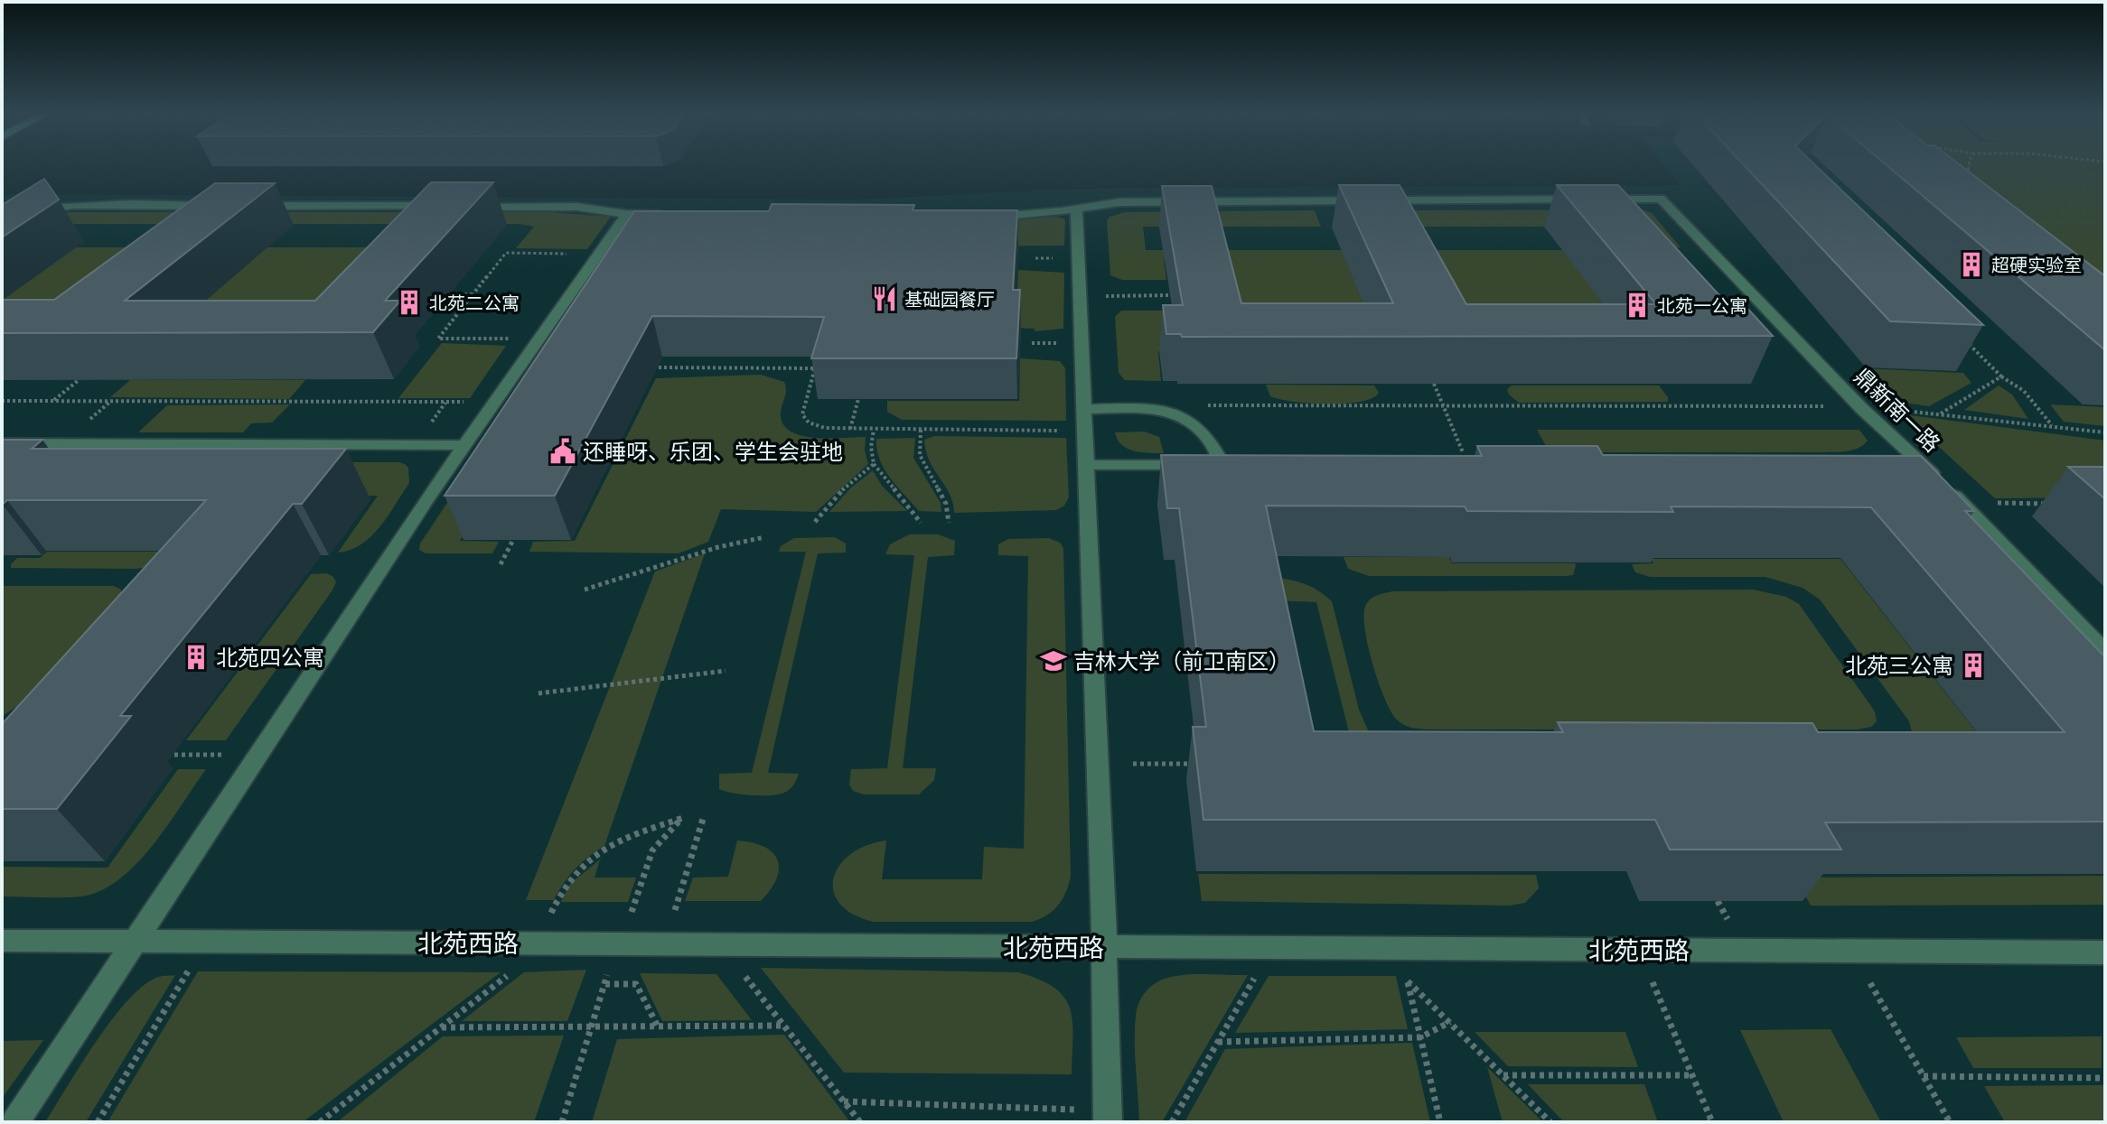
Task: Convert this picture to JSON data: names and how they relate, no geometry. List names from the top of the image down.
{
  "streets": {
    "lane": ["鼎新南一路", "北苑西路"]
  },
  "places": {
    "building": [
      "超硬实验室",
      "北苑二公寓",
      "北苑一公寓",
      "北苑四公寓",
      "北苑三公寓"
    ],
    "restaurant": ["基础园餐厅"],
    "public building": ["还睡呀、乐团、学生会驻地"],
    "school or university": ["吉林大学（前卫南区）"]
  }
}
